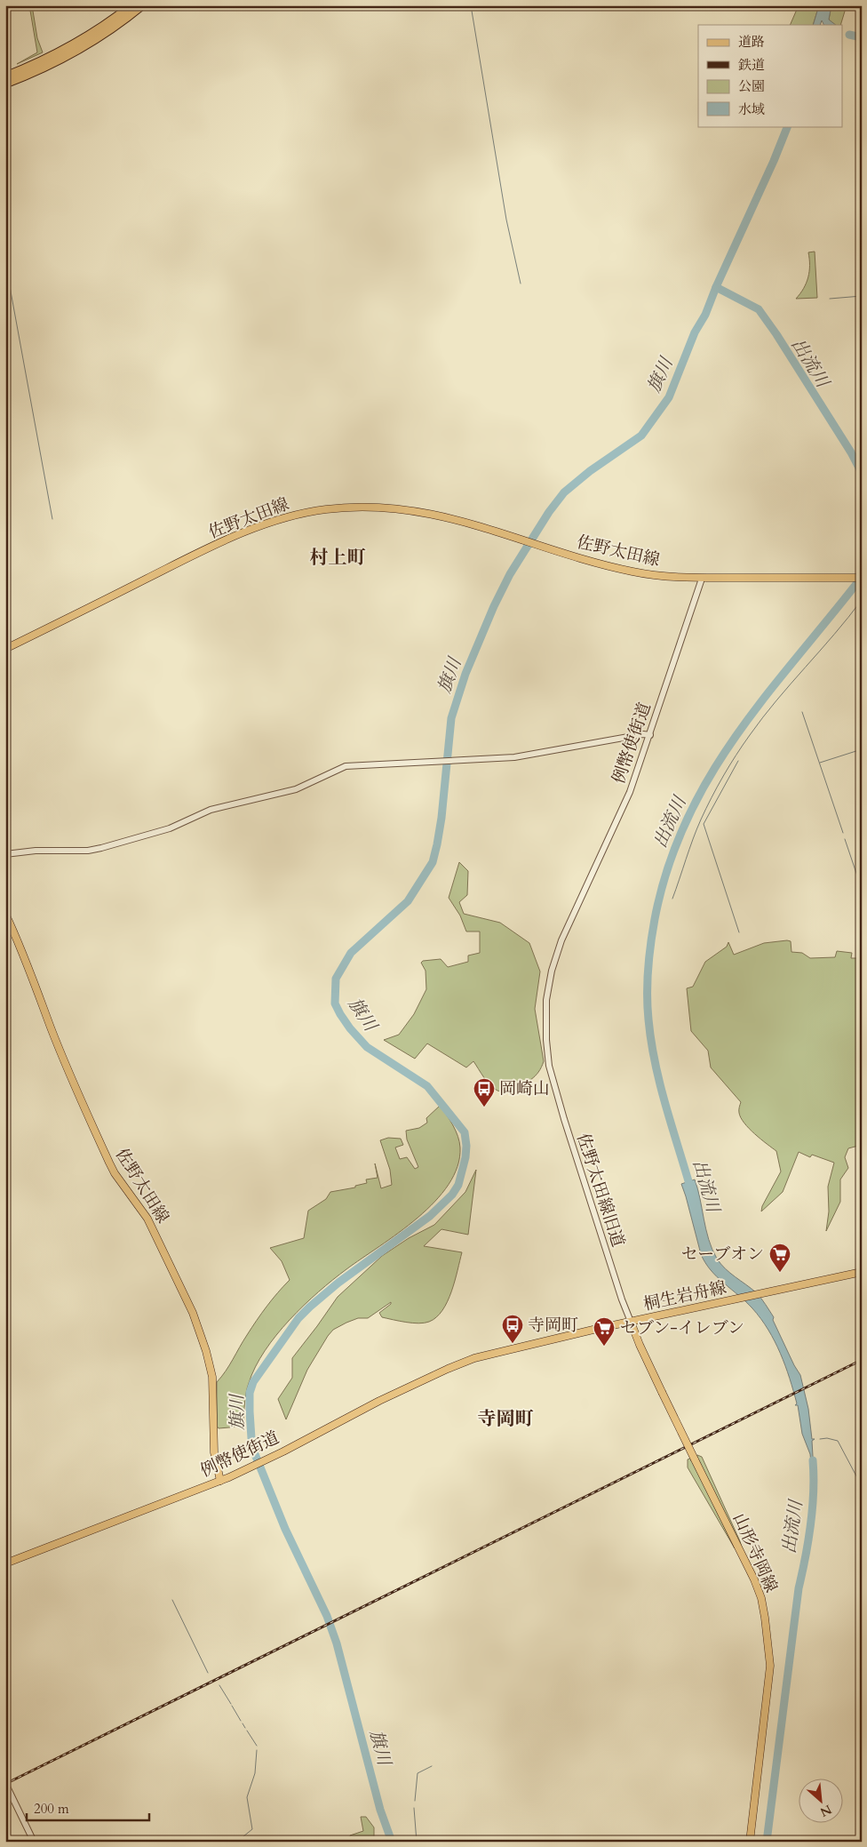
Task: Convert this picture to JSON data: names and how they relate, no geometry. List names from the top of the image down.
{
  "streets": {
    "main road": [
      "佐野太田線",
      "例幣使街道",
      "桐生岩舟線",
      "山形寺岡線"
    ],
    "street": ["佐野太田線旧道"]
  },
  "crossings": [
    ["佐野太田線", "例幣使街道"],
    ["例幣使街道", "佐野太田線旧道"],
    ["例幣使街道", "桐生岩舟線"],
    ["佐野太田線旧道", "桐生岩舟線"],
    ["佐野太田線旧道", "山形寺岡線"],
    ["桐生岩舟線", "山形寺岡線"]
  ],
  "districts": ["村上町", "寺岡町"],
  "water": ["出流川", "旗川"],
  "places": {
    "bus stop": ["岡崎山", "寺岡町"],
    "supermarket": ["セーブオン", "セブン-イレブン"]
  },
  "legend": [
    "道路",
    "鉄道",
    "公園",
    "水域"
  ],
  "scale_bar": "200 m",
  "north": "bottom right"
}
